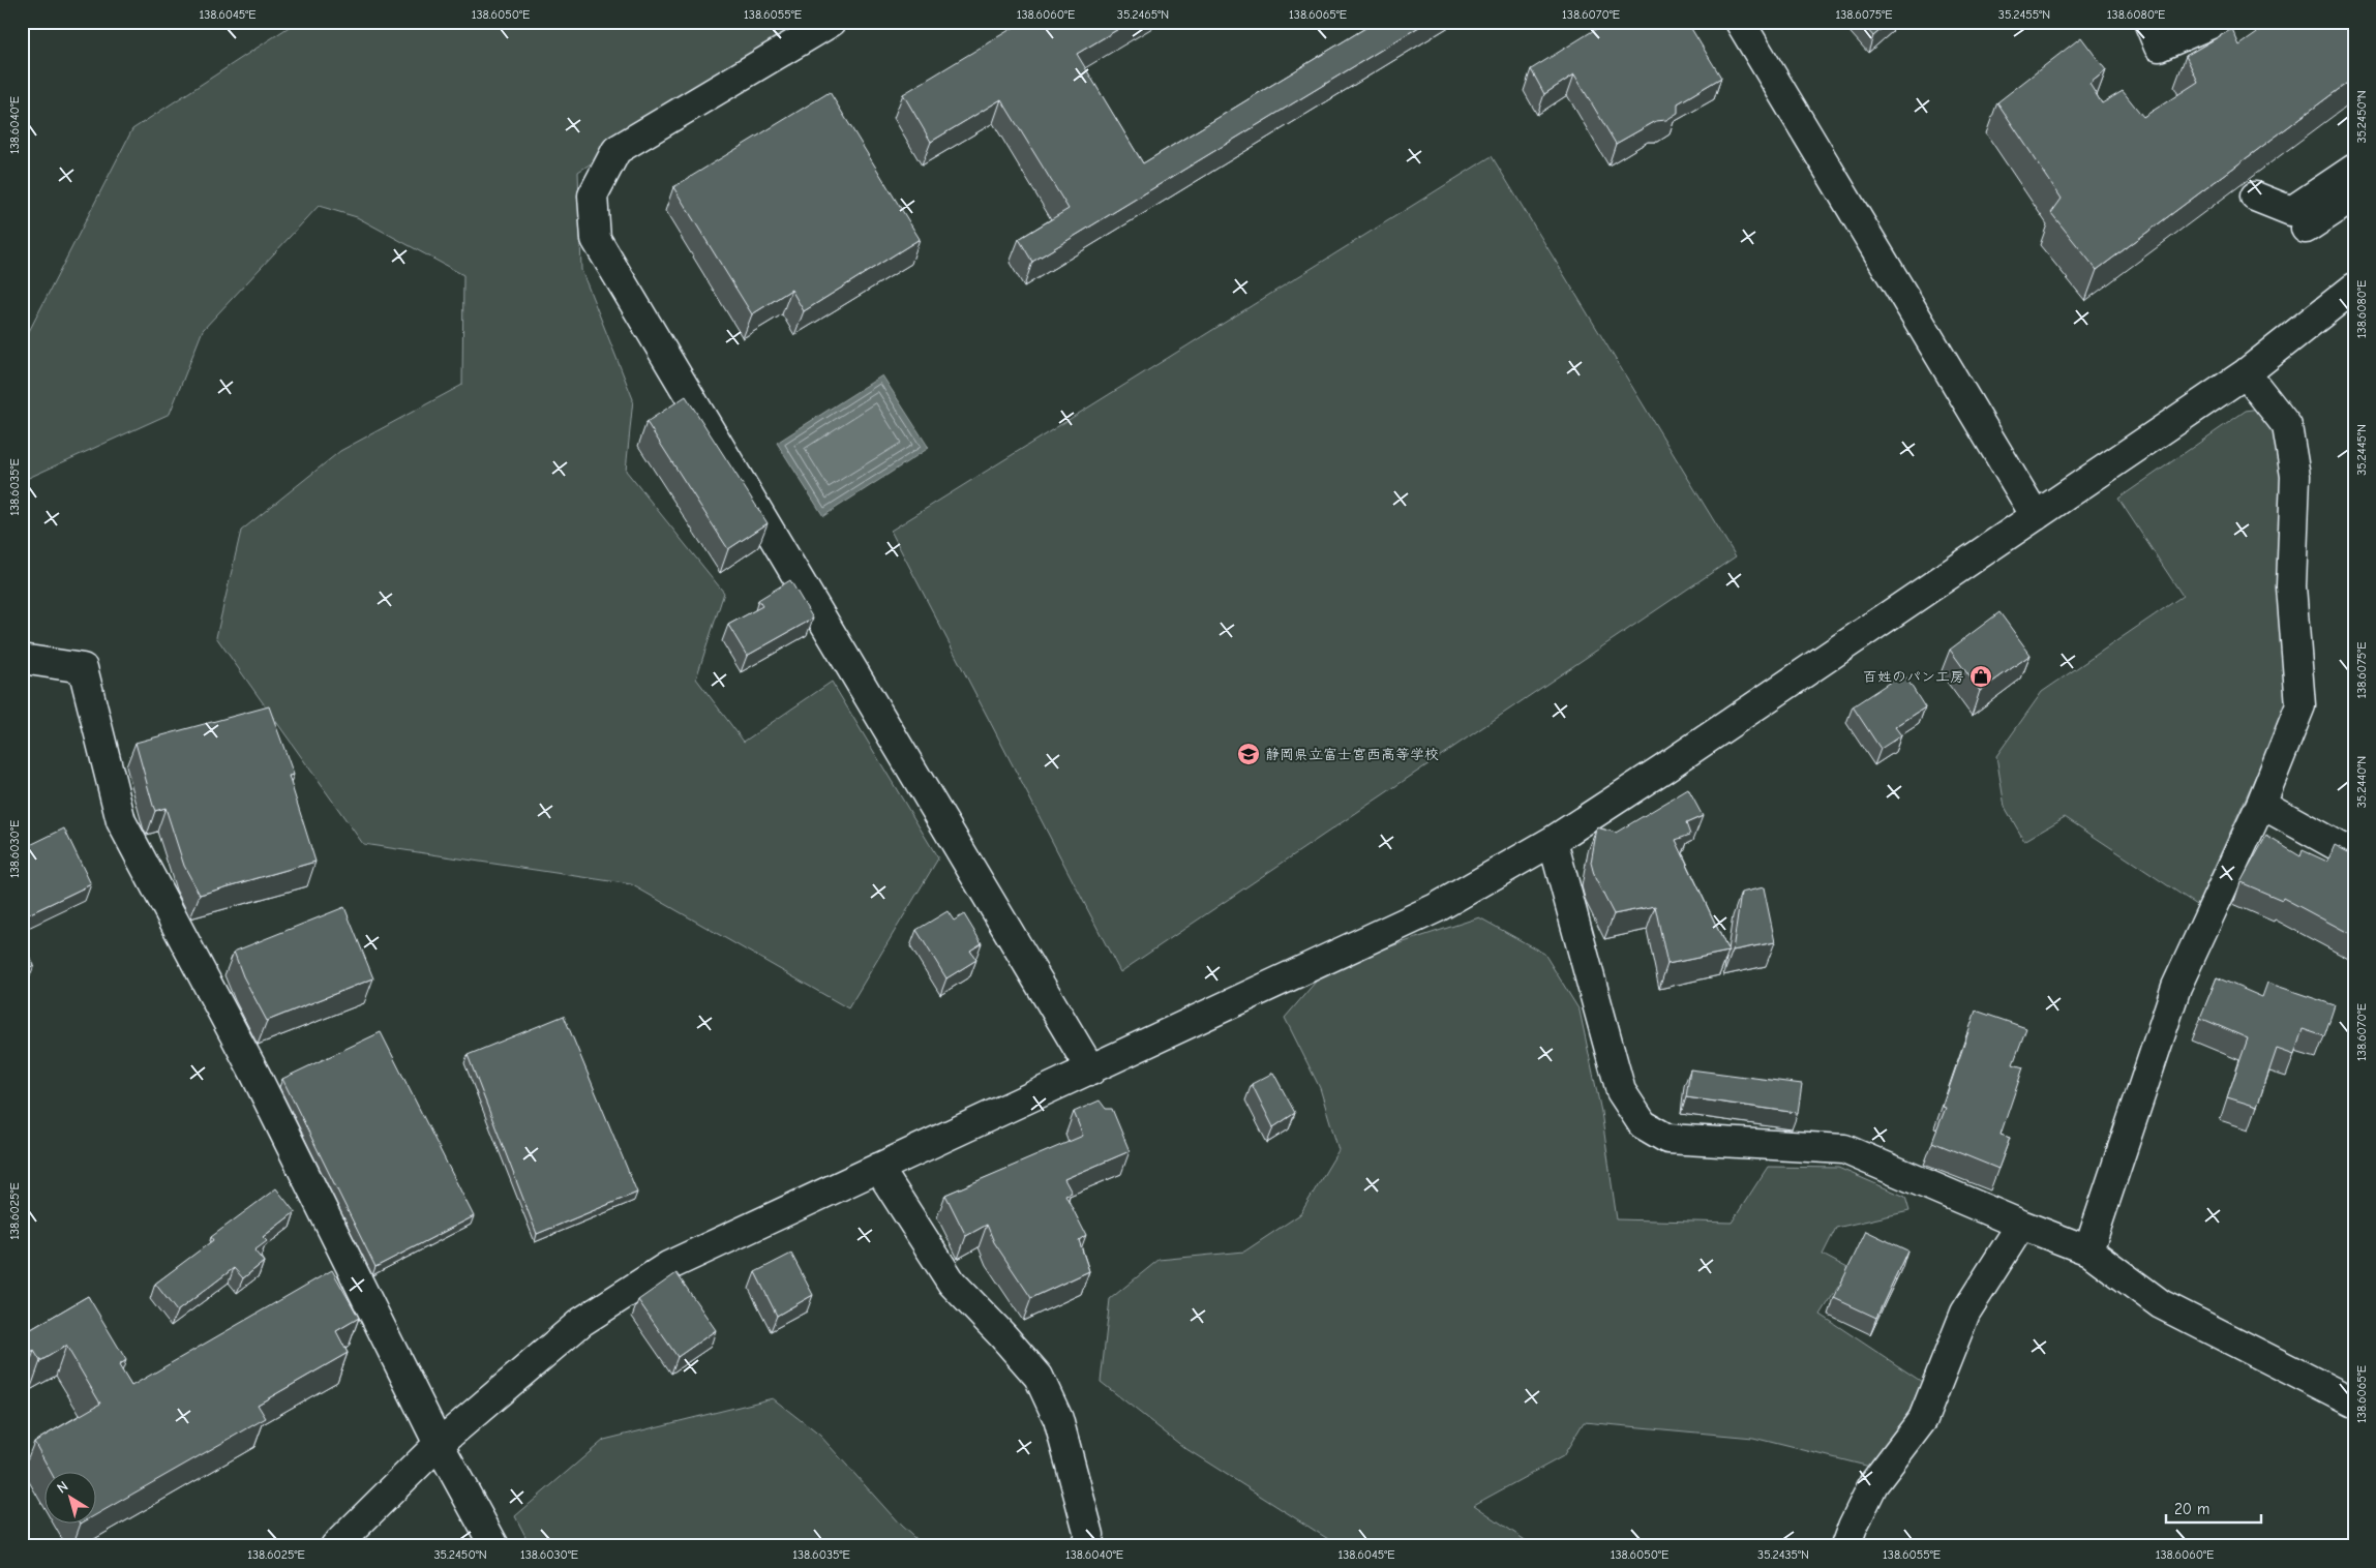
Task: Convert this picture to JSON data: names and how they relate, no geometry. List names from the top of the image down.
{
  "places": {
    "shop": ["百姓のパン工房"],
    "school or university": ["静岡県立富士宮西高等学校"]
  },
  "scale_bar": "20 m",
  "north": "top left",
  "coordinates": [
    "138.6045°E",
    "138.6050°E",
    "138.6055°E",
    "138.6060°E",
    "35.2465°N",
    "138.6065°E",
    "138.6070°E",
    "138.6075°E",
    "35.2455°N",
    "138.6080°E",
    "35.2450°N",
    "138.6040°E",
    "35.2445°N",
    "138.6035°E",
    "35.2440°N",
    "138.6030°E",
    "138.6025°E",
    "35.2435°N"
  ]
}
